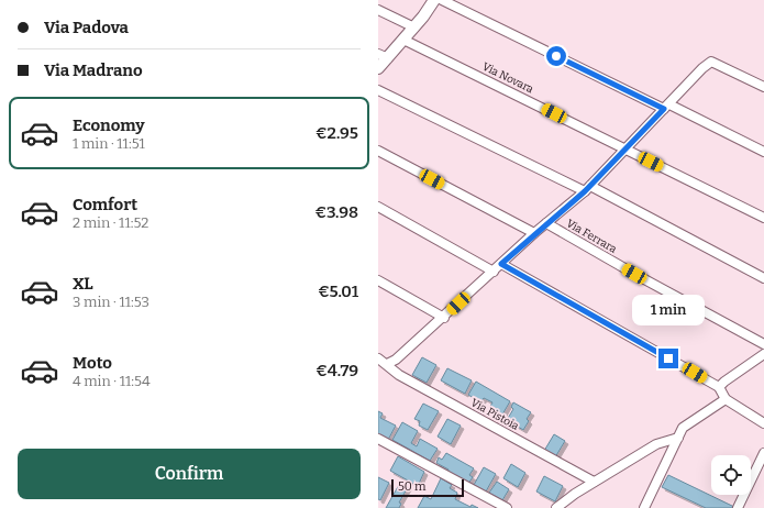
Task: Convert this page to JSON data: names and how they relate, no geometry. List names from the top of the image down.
{
  "streets": {
    "street": ["Via Novara", "Via Ferrara", "Via Pistoia"]
  },
  "scale_bar": "50 m",
  "page": {
    "banner": ["Via Padova", "Via Madrano"],
    "list": [
      {
        "name": "Economy",
        "note": "1 min · 11:51",
        "value": "€2.95"
      },
      {
        "name": "Comfort",
        "note": "2 min · 11:52",
        "value": "€3.98"
      },
      {
        "name": "XL",
        "note": "3 min · 11:53",
        "value": "€5.01"
      },
      {
        "name": "Moto",
        "note": "4 min · 11:54",
        "value": "€4.79"
      }
    ],
    "bubble": "1 min",
    "buttons": "Confirm",
    "scale": "50 m"
  }
}
